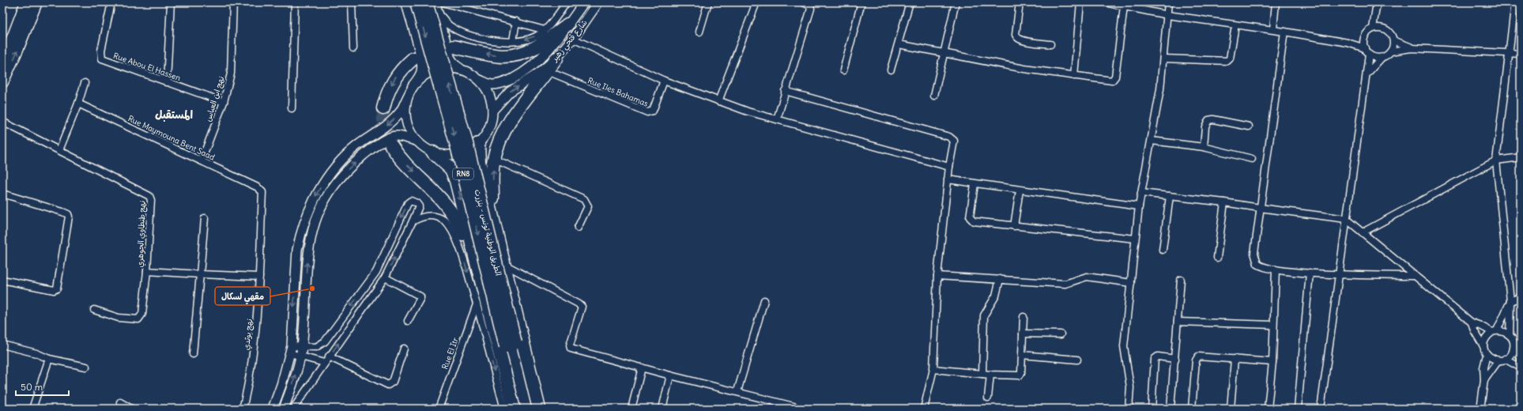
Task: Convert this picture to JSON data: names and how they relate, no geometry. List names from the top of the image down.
{
  "streets": {
    "highway": ["RN8", "الطريق الوطنية تونس - بنزرت"],
    "street": [
      "شارع فتحي زهير",
      "Rue Abou El Hassen",
      "Rue Iles Bahamas",
      "نهج ابن العباس",
      "Rue Maymouna Bent Saad",
      "نهج طنطاوي الجوهري",
      "نهج بوثدي",
      "Rue El Itr"
    ]
  },
  "crossings": [
    ["شارع فتحي زهير", "RN8"],
    ["Rue Abou El Hassen", "نهج ابن العباس"],
    ["نهج ابن العباس", "Rue Maymouna Bent Saad"],
    ["Rue Maymouna Bent Saad", "نهج بوثدي"],
    ["نهج طنطاوي الجوهري", "نهج بوثدي"]
  ],
  "districts": ["المستقبل"],
  "places": ["مقهي لسكال"],
  "scale_bar": "50 m"
}
